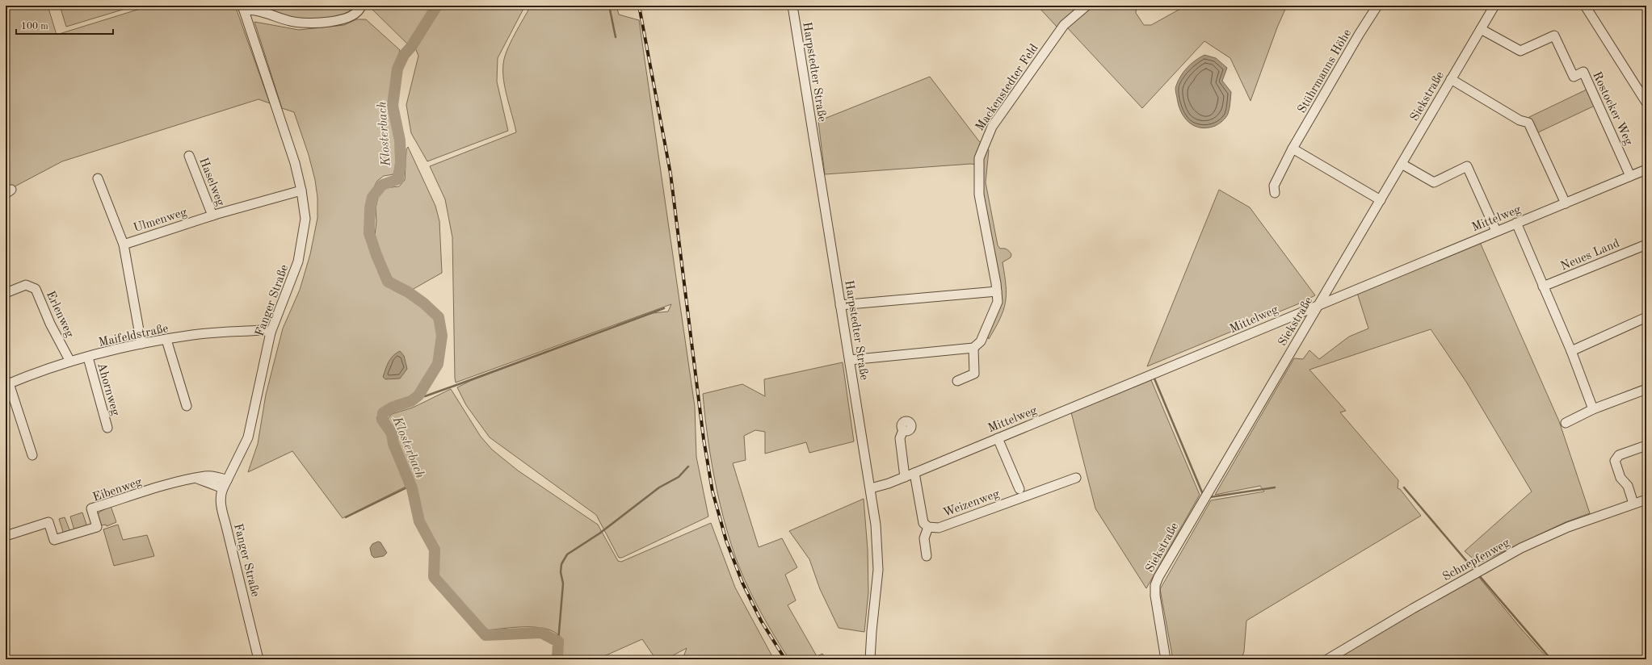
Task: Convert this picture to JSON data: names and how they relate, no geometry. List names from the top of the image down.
{
  "streets": {
    "street": [
      "Stührmanns Höhe",
      "Harpstedter Straße",
      "Mackenstedter Feld",
      "Siekstraße",
      "Rostocker Weg",
      "Haselweg",
      "Mittelweg",
      "Ulmenweg",
      "Neues Land",
      "Fanger Straße",
      "Erlenweg",
      "Maifeldstraße",
      "Ahornweg",
      "Eibenweg",
      "Weizenweg",
      "Schnepfenweg"
    ]
  },
  "crossings": [
    ["Harpstedter Straße", "Mittelweg"],
    ["Siekstraße", "Rostocker Weg"],
    ["Siekstraße", "Mittelweg"],
    ["Rostocker Weg", "Mittelweg"],
    ["Haselweg", "Ulmenweg"],
    ["Ulmenweg", "Fanger Straße"],
    ["Ulmenweg", "Maifeldstraße"],
    ["Fanger Straße", "Maifeldstraße"],
    ["Fanger Straße", "Eibenweg"],
    ["Erlenweg", "Maifeldstraße"],
    ["Maifeldstraße", "Ahornweg"]
  ],
  "water": ["Klosterbach"],
  "scale_bar": "100 m"
}
